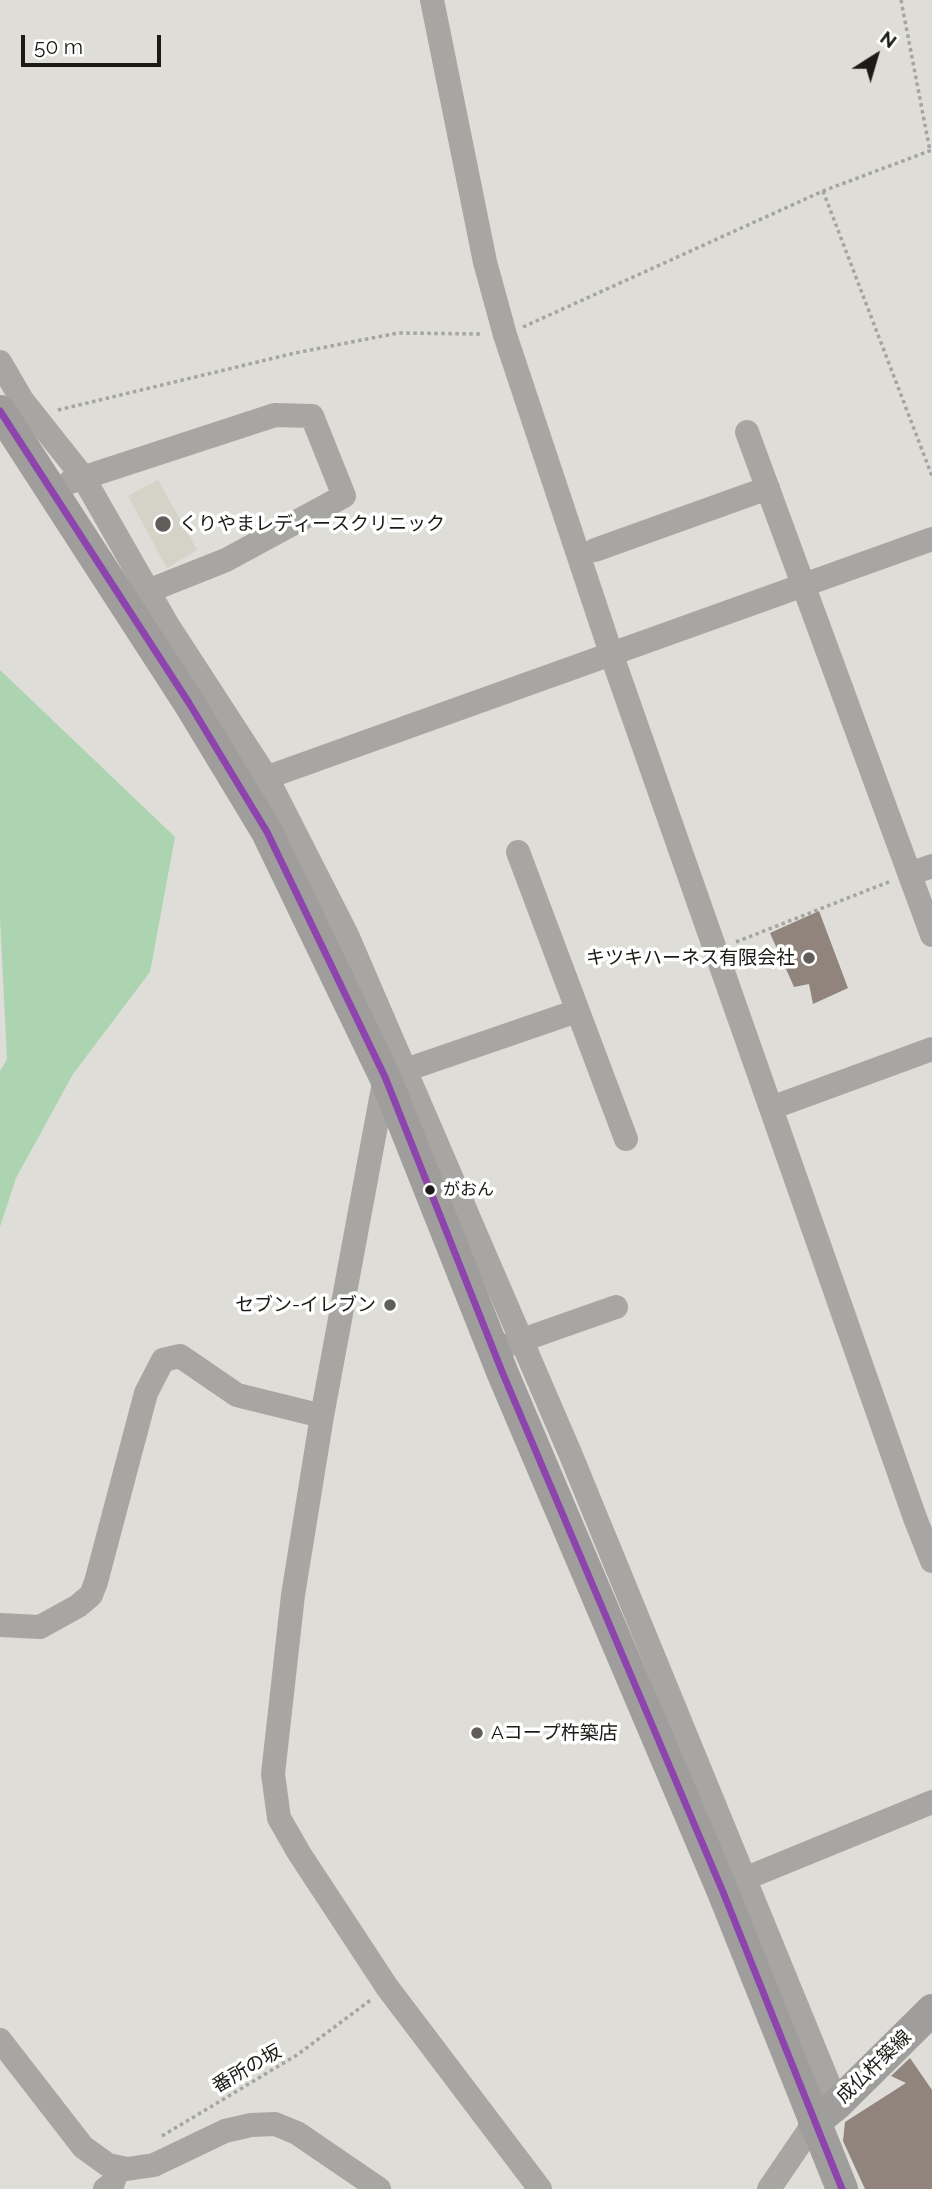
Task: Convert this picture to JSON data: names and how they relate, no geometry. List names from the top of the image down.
{
  "streets": {
    "main road": ["成仏杵築線"],
    "path": ["番所の坂"]
  },
  "places": [
    "くりやまレディースクリニック",
    "キツキハーネス有限会社",
    "がおん",
    "セブン-イレブン",
    "Aコープ杵築店"
  ],
  "scale_bar": "50 m",
  "north": "top right"
}
